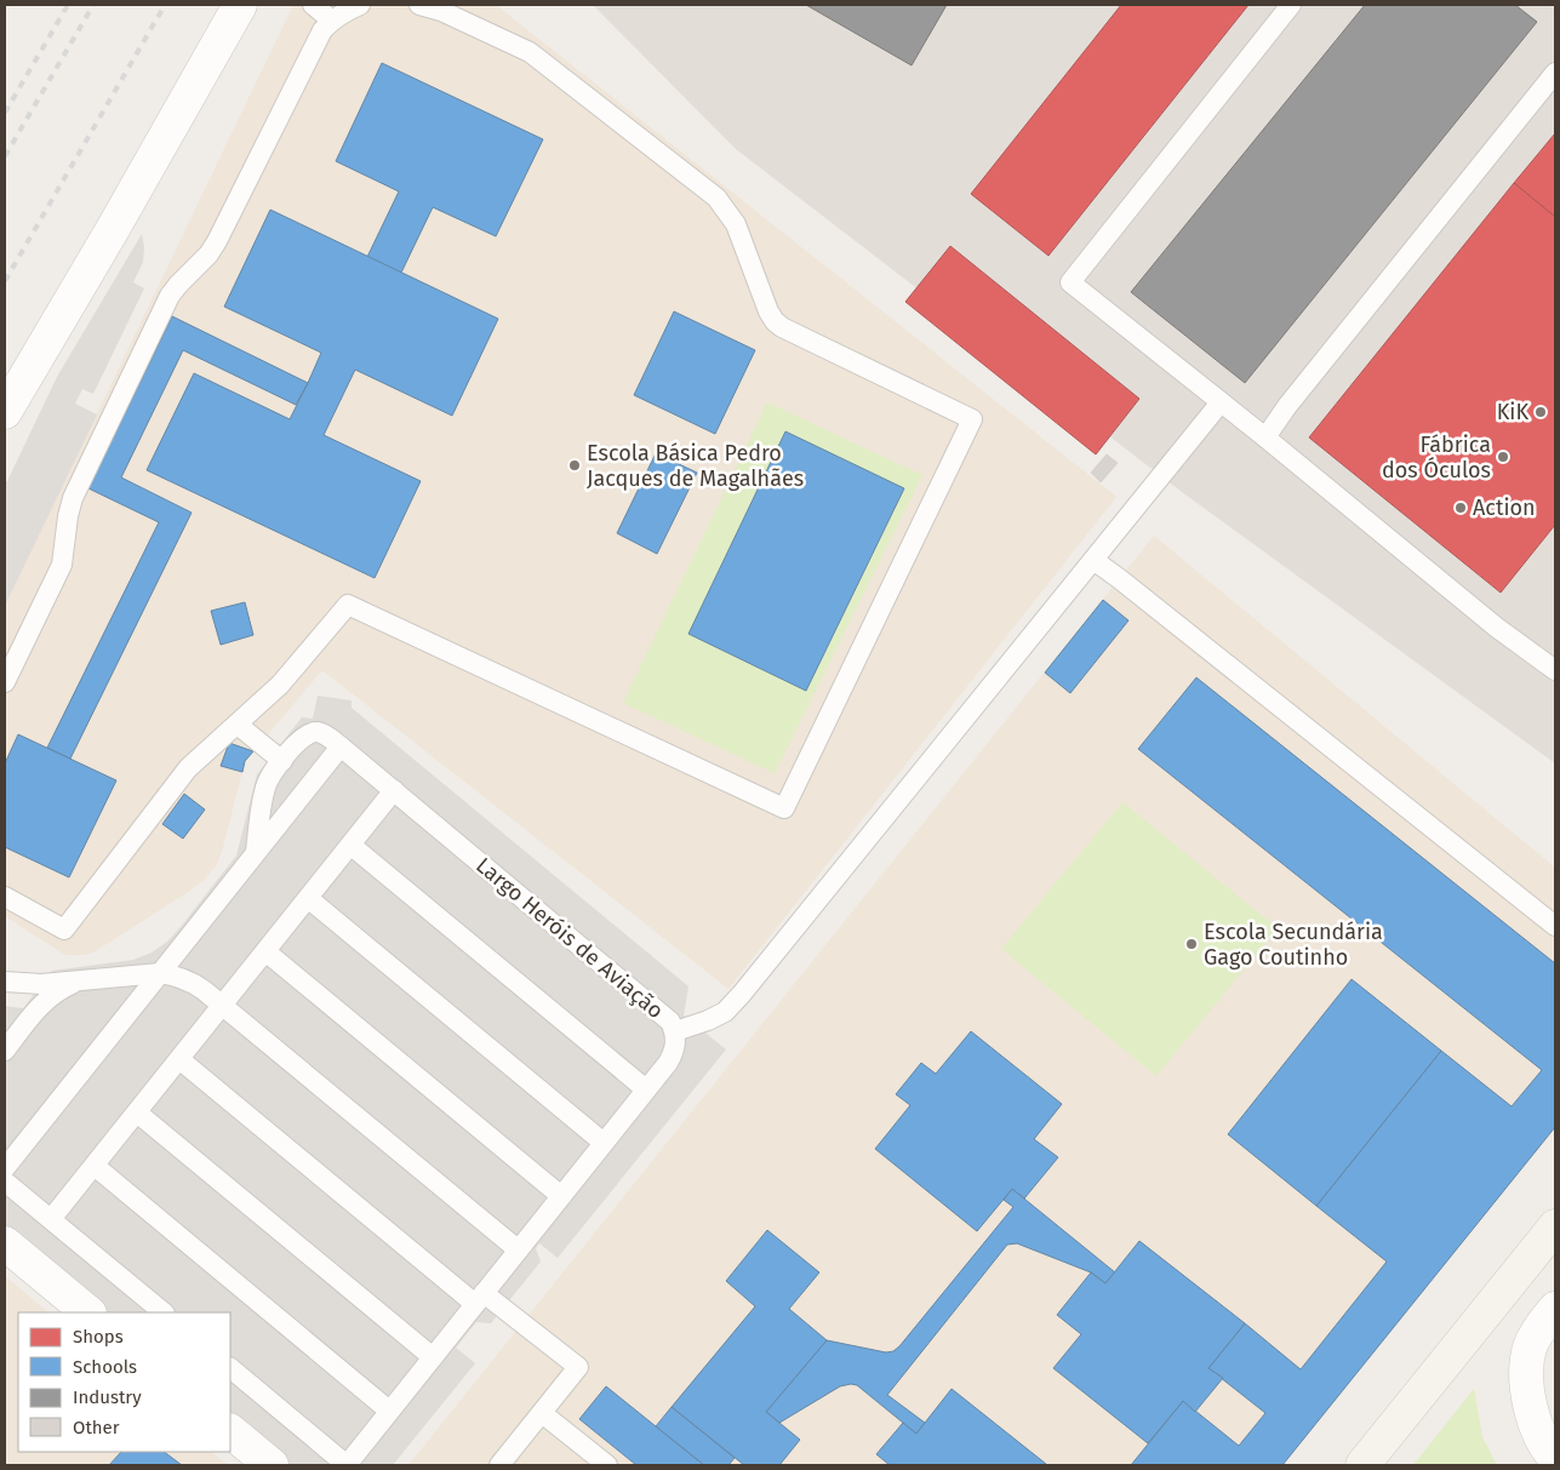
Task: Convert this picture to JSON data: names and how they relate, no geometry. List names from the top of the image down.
{
  "streets": {
    "lane": ["Largo Heróis de Aviação"]
  },
  "places": [
    "KiK",
    "Fábrica dos Óculos",
    "Escola Básica Pedro Jacques de Magalhães",
    "Action",
    "Escola Secundária Gago Coutinho"
  ],
  "legend": [
    "Shops",
    "Schools",
    "Industry",
    "Other"
  ]
}
